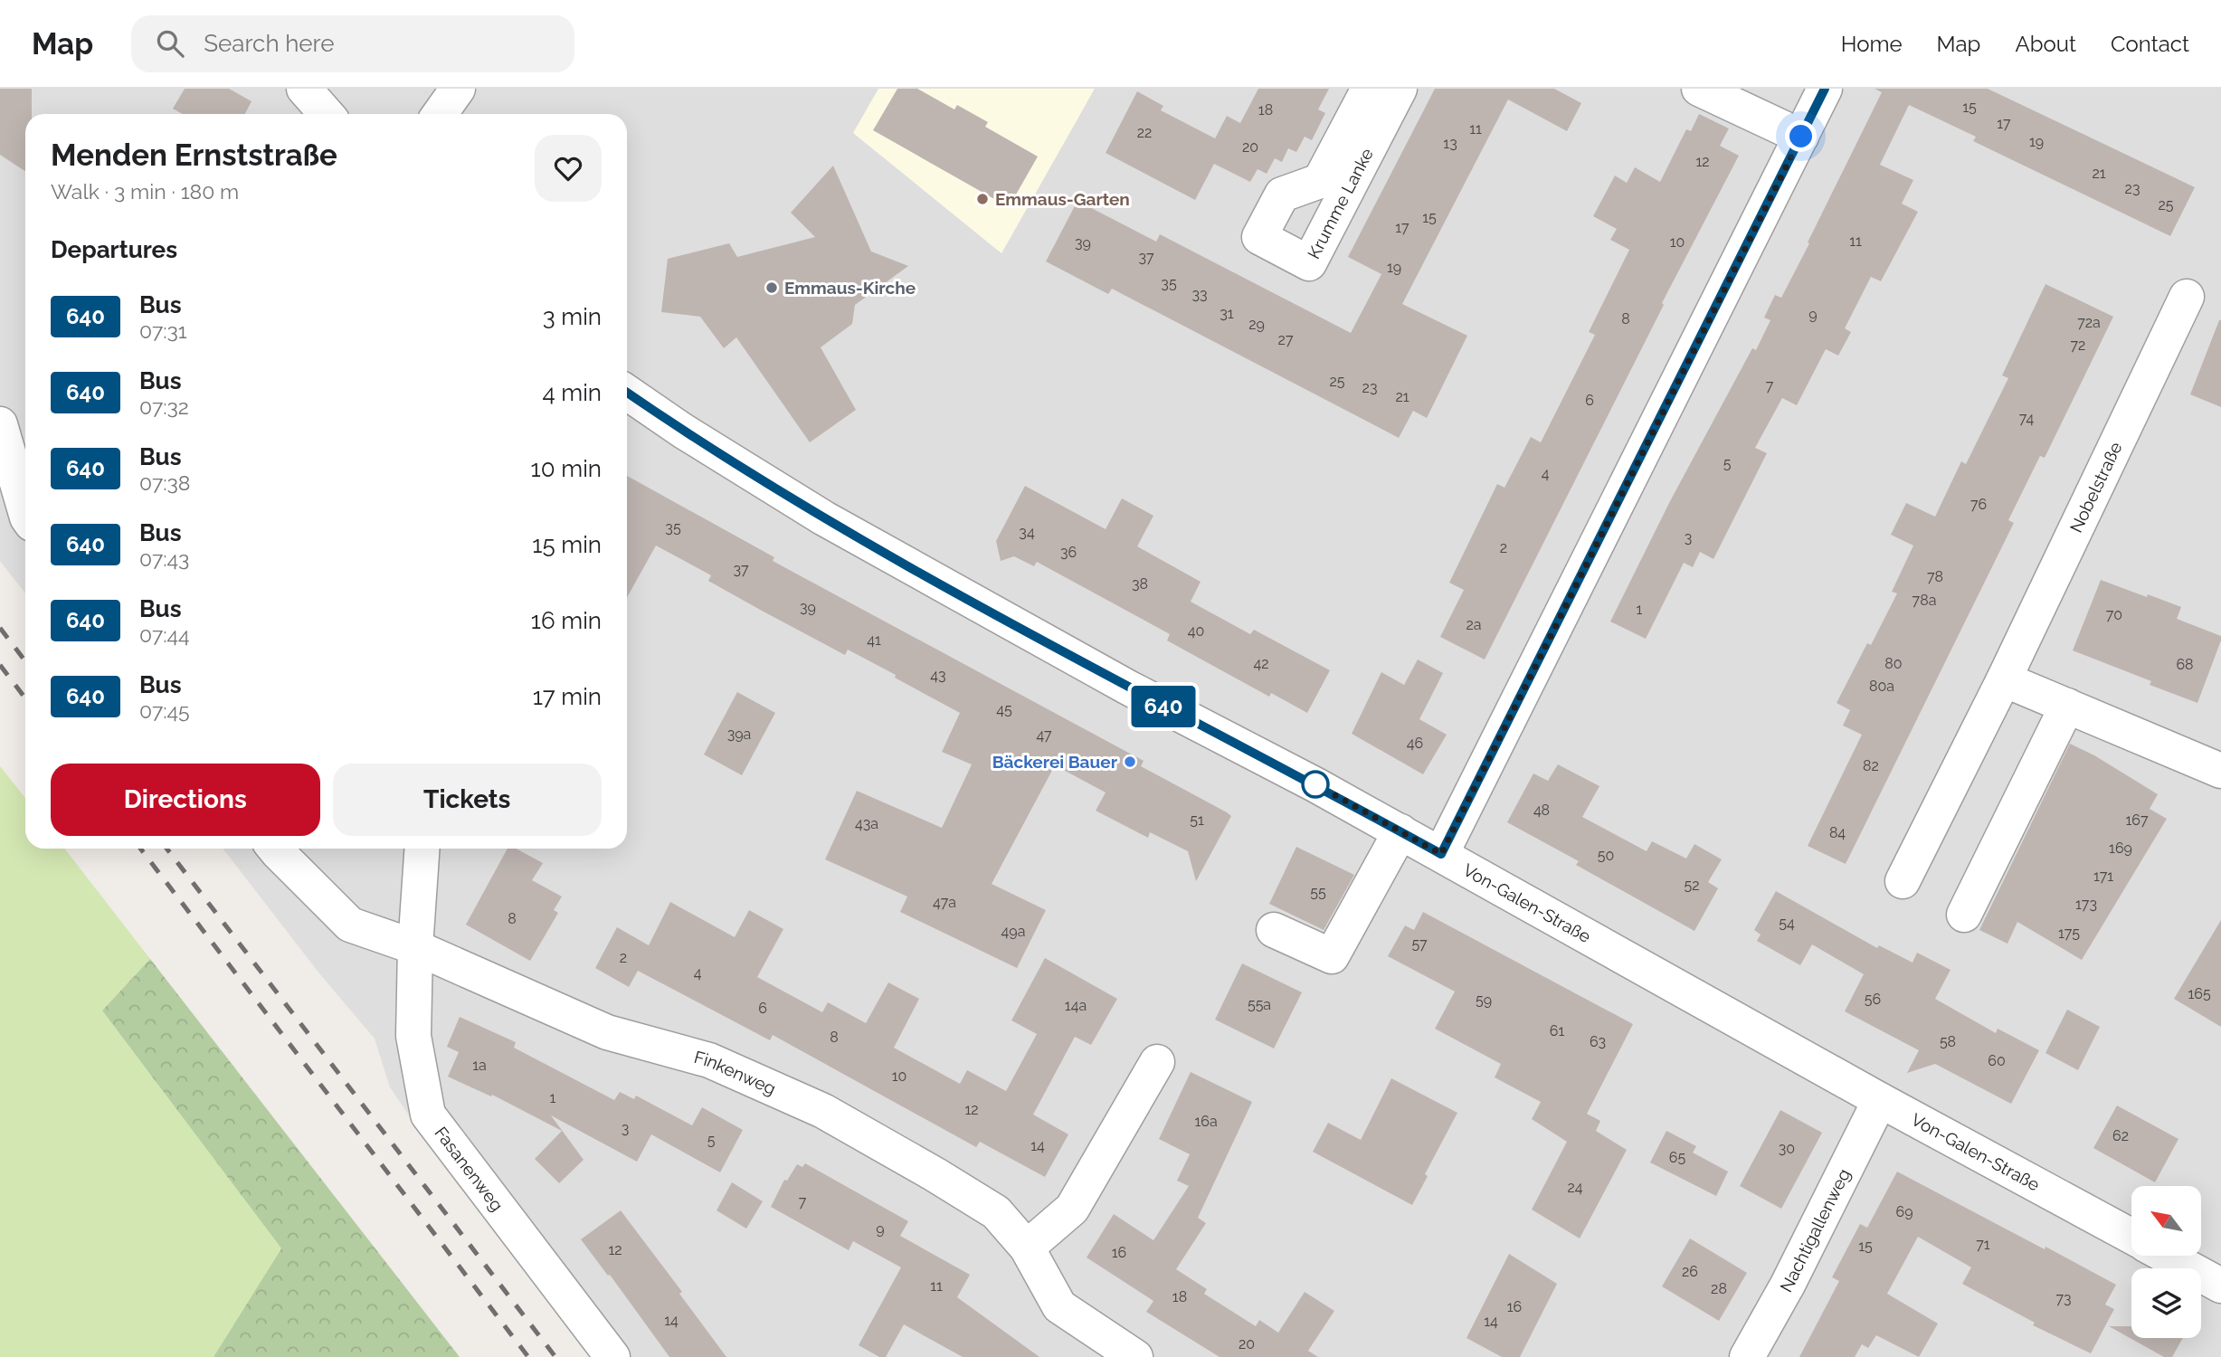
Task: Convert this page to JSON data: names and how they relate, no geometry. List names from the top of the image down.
{
  "streets": {
    "street": [
      "Krumme Lanke",
      "Nobelstraße",
      "Von-Galen-Straße",
      "Finkenweg",
      "Fasanenweg",
      "Nachtigallenweg"
    ]
  },
  "crossings": [
    ["Von-Galen-Straße", "Nachtigallenweg"],
    ["Finkenweg", "Fasanenweg"]
  ],
  "places": ["Emmaus-Garten", "Emmaus-Kirche", "Bäckerei Bauer"],
  "lines": ["bus line 640"],
  "house_numbers": [
    "15",
    "18",
    "17",
    "11",
    "22",
    "19",
    "13",
    "20",
    "12",
    "21",
    "23",
    "25",
    "15",
    "17",
    "11",
    "10",
    "39",
    "37",
    "19",
    "35",
    "33",
    "31",
    "9",
    "8",
    "72a",
    "29",
    "27",
    "72",
    "25",
    "7",
    "23",
    "21",
    "6",
    "74",
    "5",
    "4",
    "76",
    "35",
    "34",
    "3",
    "2",
    "36",
    "37",
    "78",
    "38",
    "78a",
    "39",
    "1",
    "70",
    "2a",
    "40",
    "41",
    "42",
    "80",
    "68",
    "43",
    "80a",
    "45",
    "39a",
    "47",
    "46",
    "82",
    "48",
    "51",
    "167",
    "43a",
    "84",
    "169",
    "50",
    "171",
    "52",
    "55",
    "47a",
    "173",
    "8",
    "54",
    "49a",
    "175",
    "57",
    "2",
    "4",
    "165",
    "56",
    "59",
    "55a",
    "14a",
    "6",
    "61",
    "8",
    "63",
    "58",
    "60",
    "1a",
    "10",
    "1",
    "12",
    "16a",
    "3",
    "62",
    "5",
    "14",
    "30",
    "65",
    "24",
    "7",
    "69",
    "9",
    "71",
    "15",
    "12",
    "16",
    "26",
    "11",
    "28",
    "18",
    "73",
    "16",
    "14",
    "14",
    "20"
  ],
  "north": "top left",
  "page": {
    "header": "Map",
    "search": "Search here",
    "nav": [
      "Home",
      "Map",
      "About",
      "Contact"
    ],
    "on_map": "640",
    "heading": [
      ["Menden Ernststraße", "Walk · 3 min · 180 m"],
      "Departures"
    ],
    "list": [
      {
        "mark": "640",
        "name": "Bus",
        "note": "07:31",
        "value": "3 min"
      },
      {
        "mark": "640",
        "name": "Bus",
        "note": "07:32",
        "value": "4 min"
      },
      {
        "mark": "640",
        "name": "Bus",
        "note": "07:38",
        "value": "10 min"
      },
      {
        "mark": "640",
        "name": "Bus",
        "note": "07:43",
        "value": "15 min"
      },
      {
        "mark": "640",
        "name": "Bus",
        "note": "07:44",
        "value": "16 min"
      },
      {
        "mark": "640",
        "name": "Bus",
        "note": "07:45",
        "value": "17 min"
      }
    ],
    "buttons": ["Directions", "Tickets"]
  }
}
